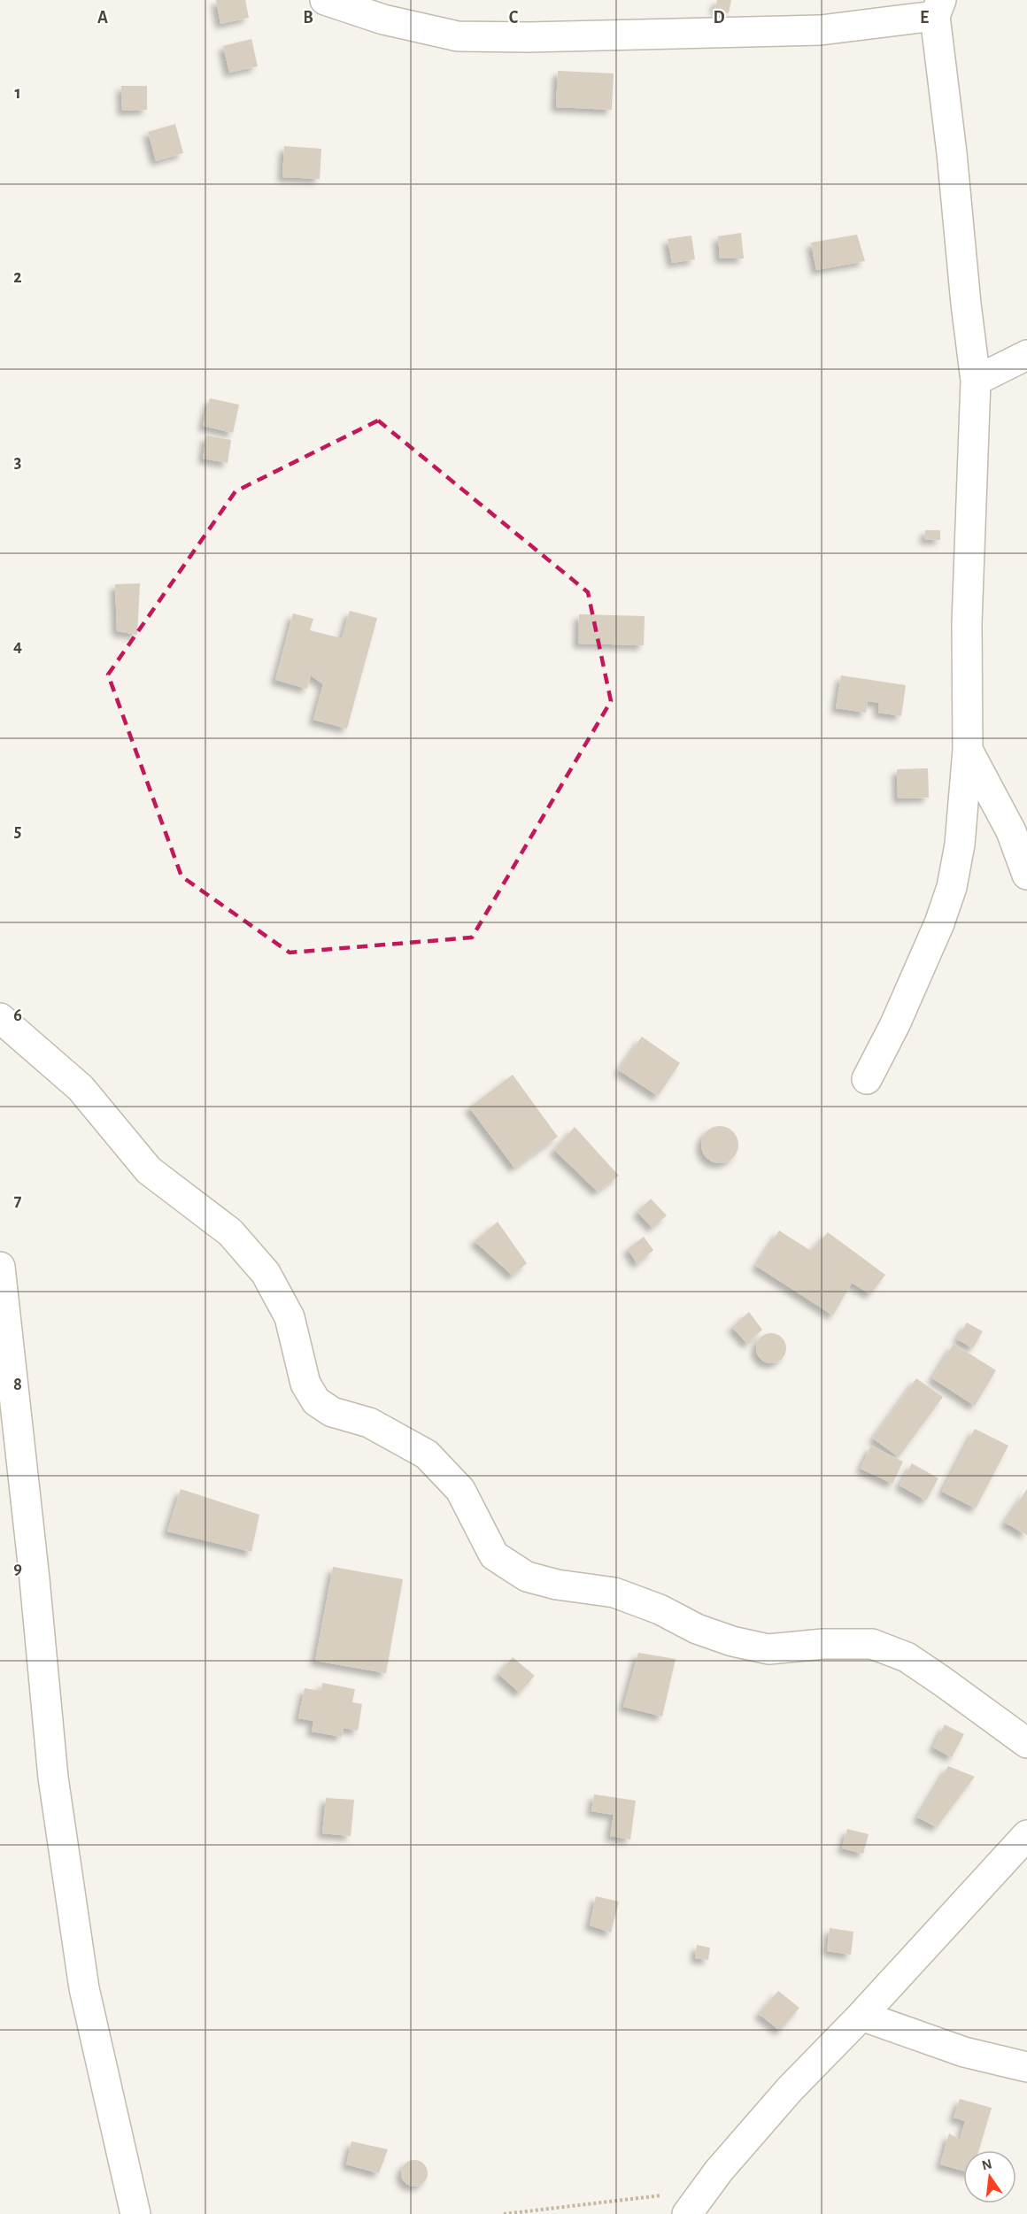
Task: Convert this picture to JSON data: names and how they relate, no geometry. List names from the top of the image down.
{
  "north": "top",
  "grid": {
    "columns": [
      "A",
      "B",
      "C",
      "D",
      "E"
    ],
    "rows": [
      "1",
      "2",
      "3",
      "4",
      "5",
      "6",
      "7",
      "8",
      "9"
    ]
  }
}
